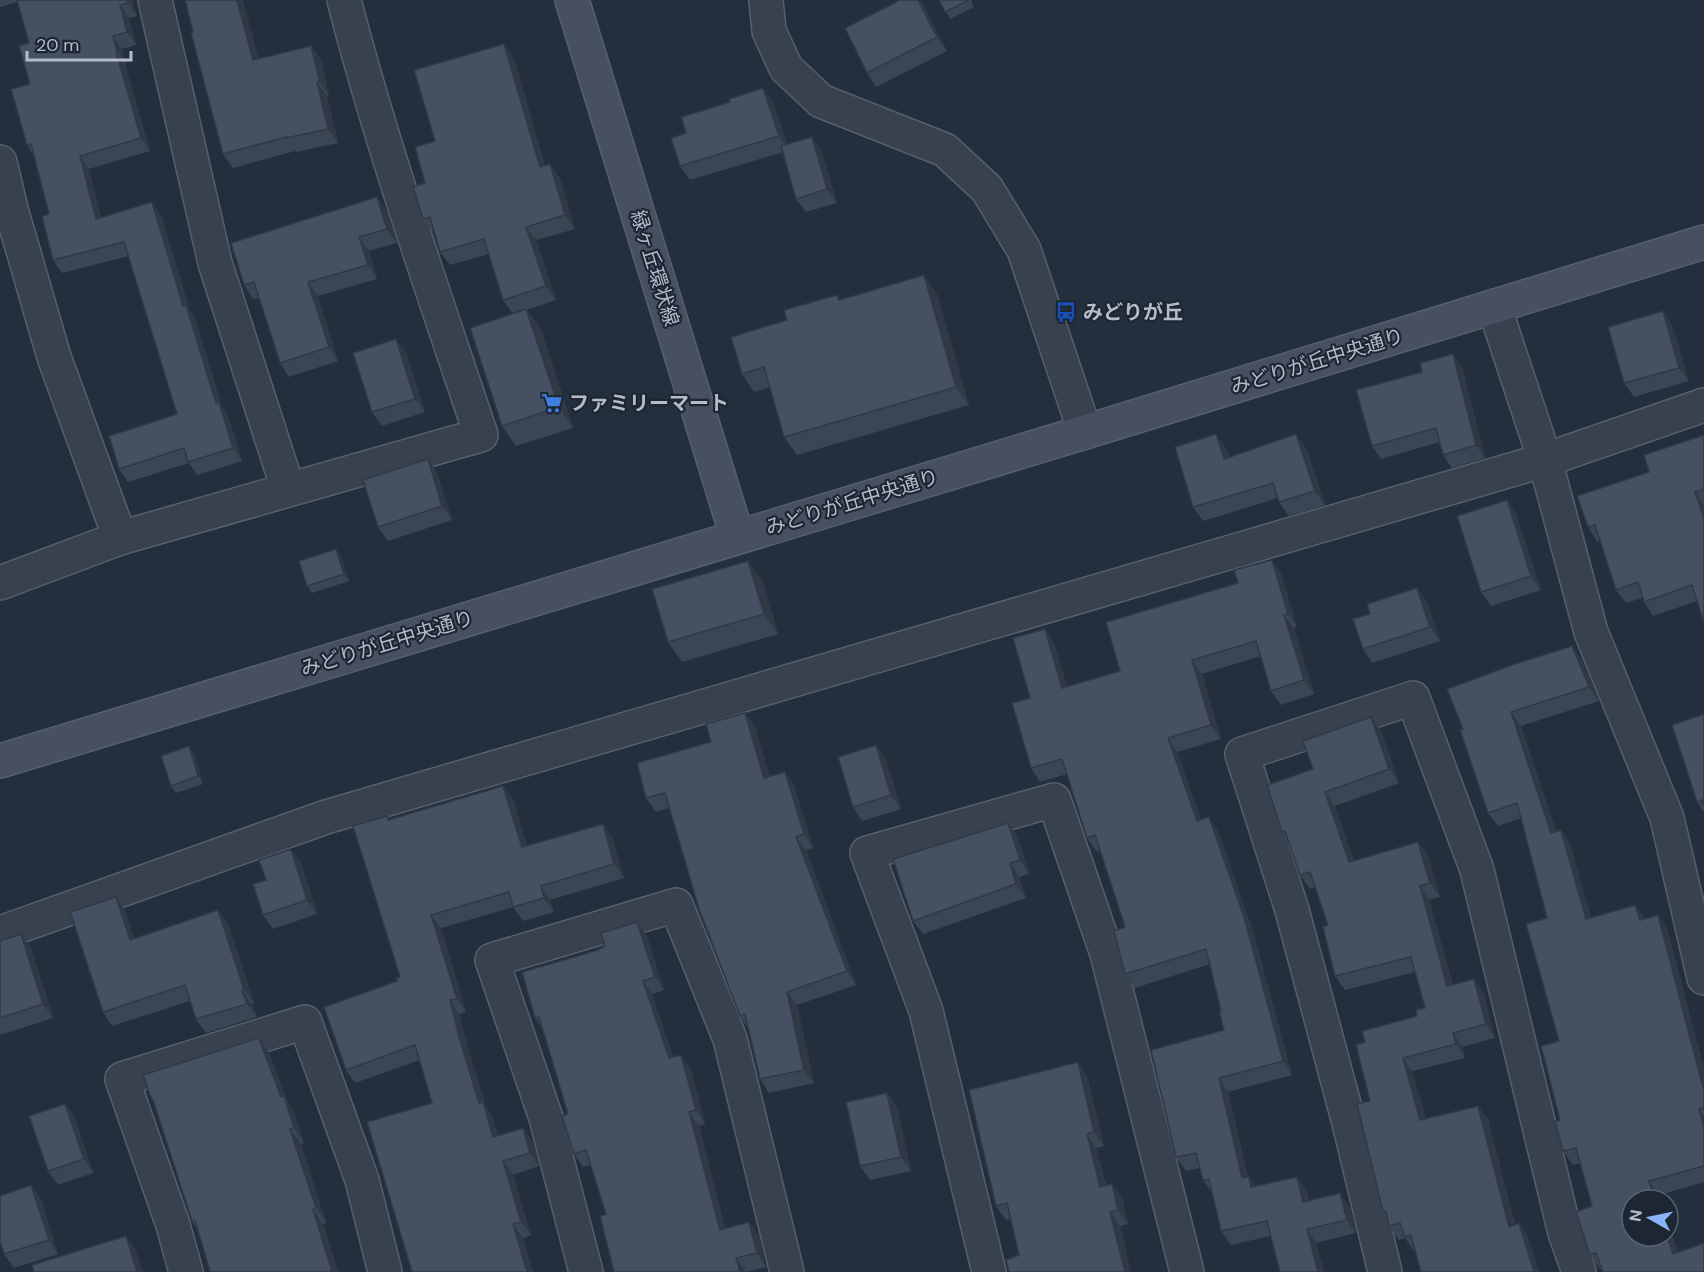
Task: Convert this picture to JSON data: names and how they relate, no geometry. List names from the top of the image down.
{
  "streets": {
    "street": ["緑ヶ丘環状線", "みどりが丘中央通り"]
  },
  "crossings": [
    ["緑ヶ丘環状線", "みどりが丘中央通り"]
  ],
  "places": {
    "bus stop": ["みどりが丘"],
    "supermarket": ["ファミリーマート"]
  },
  "scale_bar": "20 m",
  "north": "left"
}
